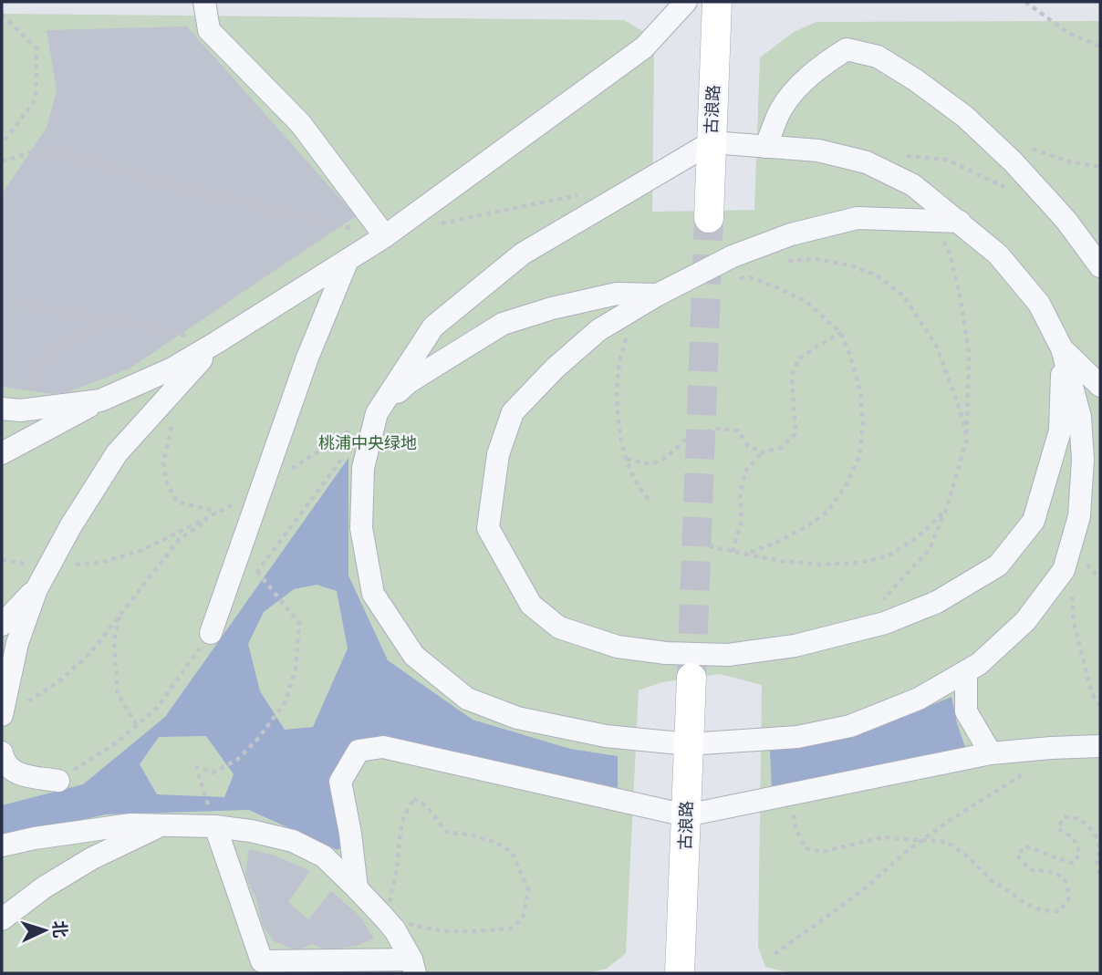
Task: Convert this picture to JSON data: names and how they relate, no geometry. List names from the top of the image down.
{
  "streets": {
    "main road": ["古浪路"]
  },
  "parks": ["桃浦中央绿地"],
  "north": "right"
}
